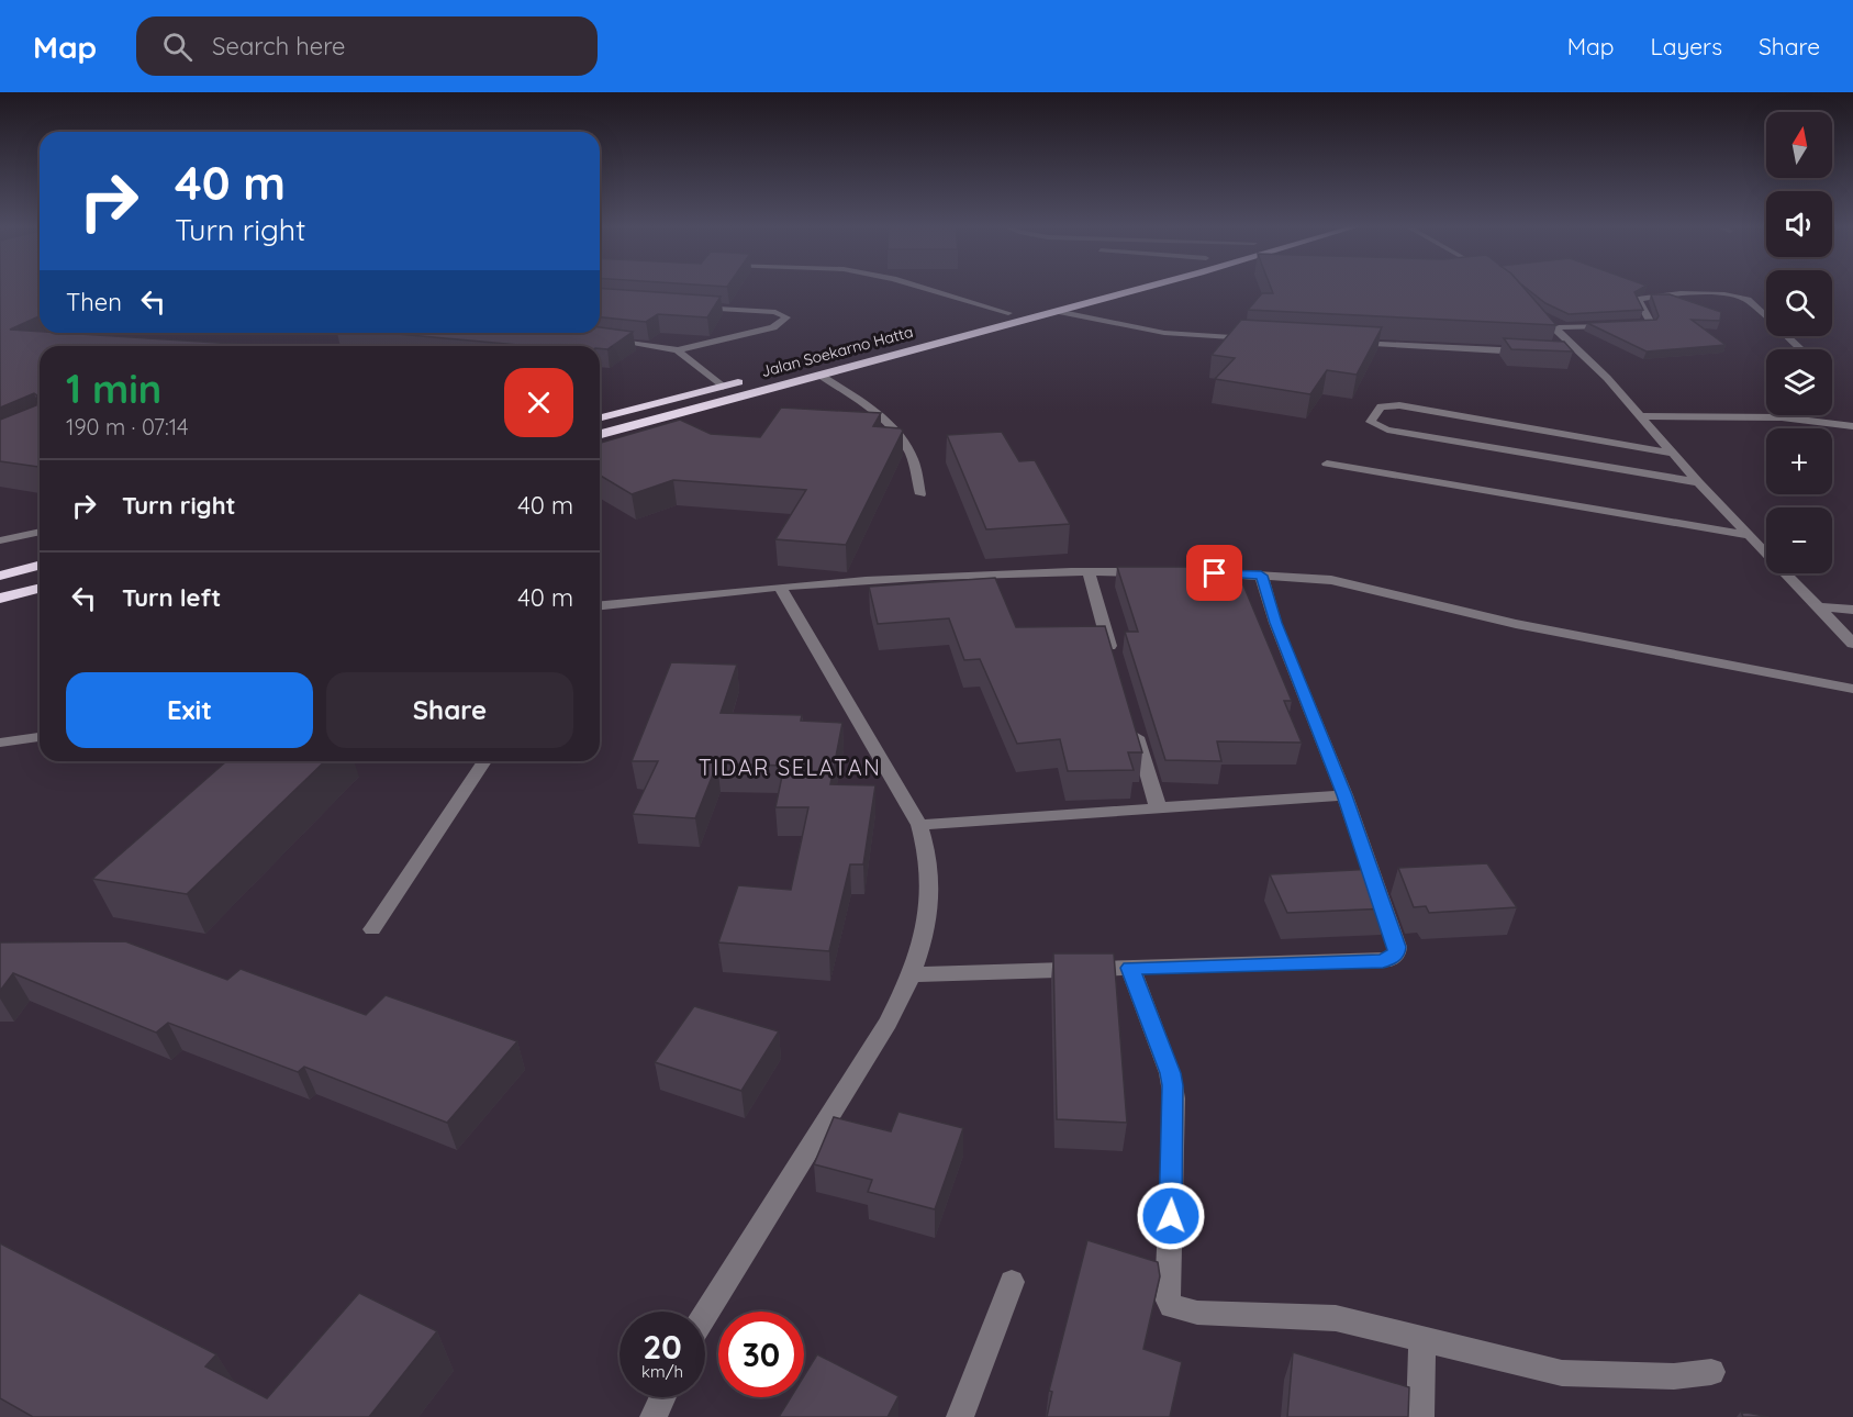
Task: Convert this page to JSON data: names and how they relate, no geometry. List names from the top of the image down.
{
  "streets": {
    "highway": ["Jalan Soekarno Hatta"]
  },
  "districts": ["TIDAR SELATAN"],
  "north": "top",
  "page": {
    "header": "Map",
    "search": "Search here",
    "nav": ["Map", "Layers", "Share"],
    "map_buttons": ["+", "−"],
    "turn": ["40 m", "Turn right"],
    "then": "Then",
    "heading": ["1 min", "190 m · 07:14"],
    "list": [
      {
        "name": "Turn right",
        "value": "40 m"
      },
      {
        "name": "Turn left",
        "value": "40 m"
      }
    ],
    "buttons": ["Exit", "Share"],
    "speed": "20 km/h",
    "limit": "30"
  }
}
